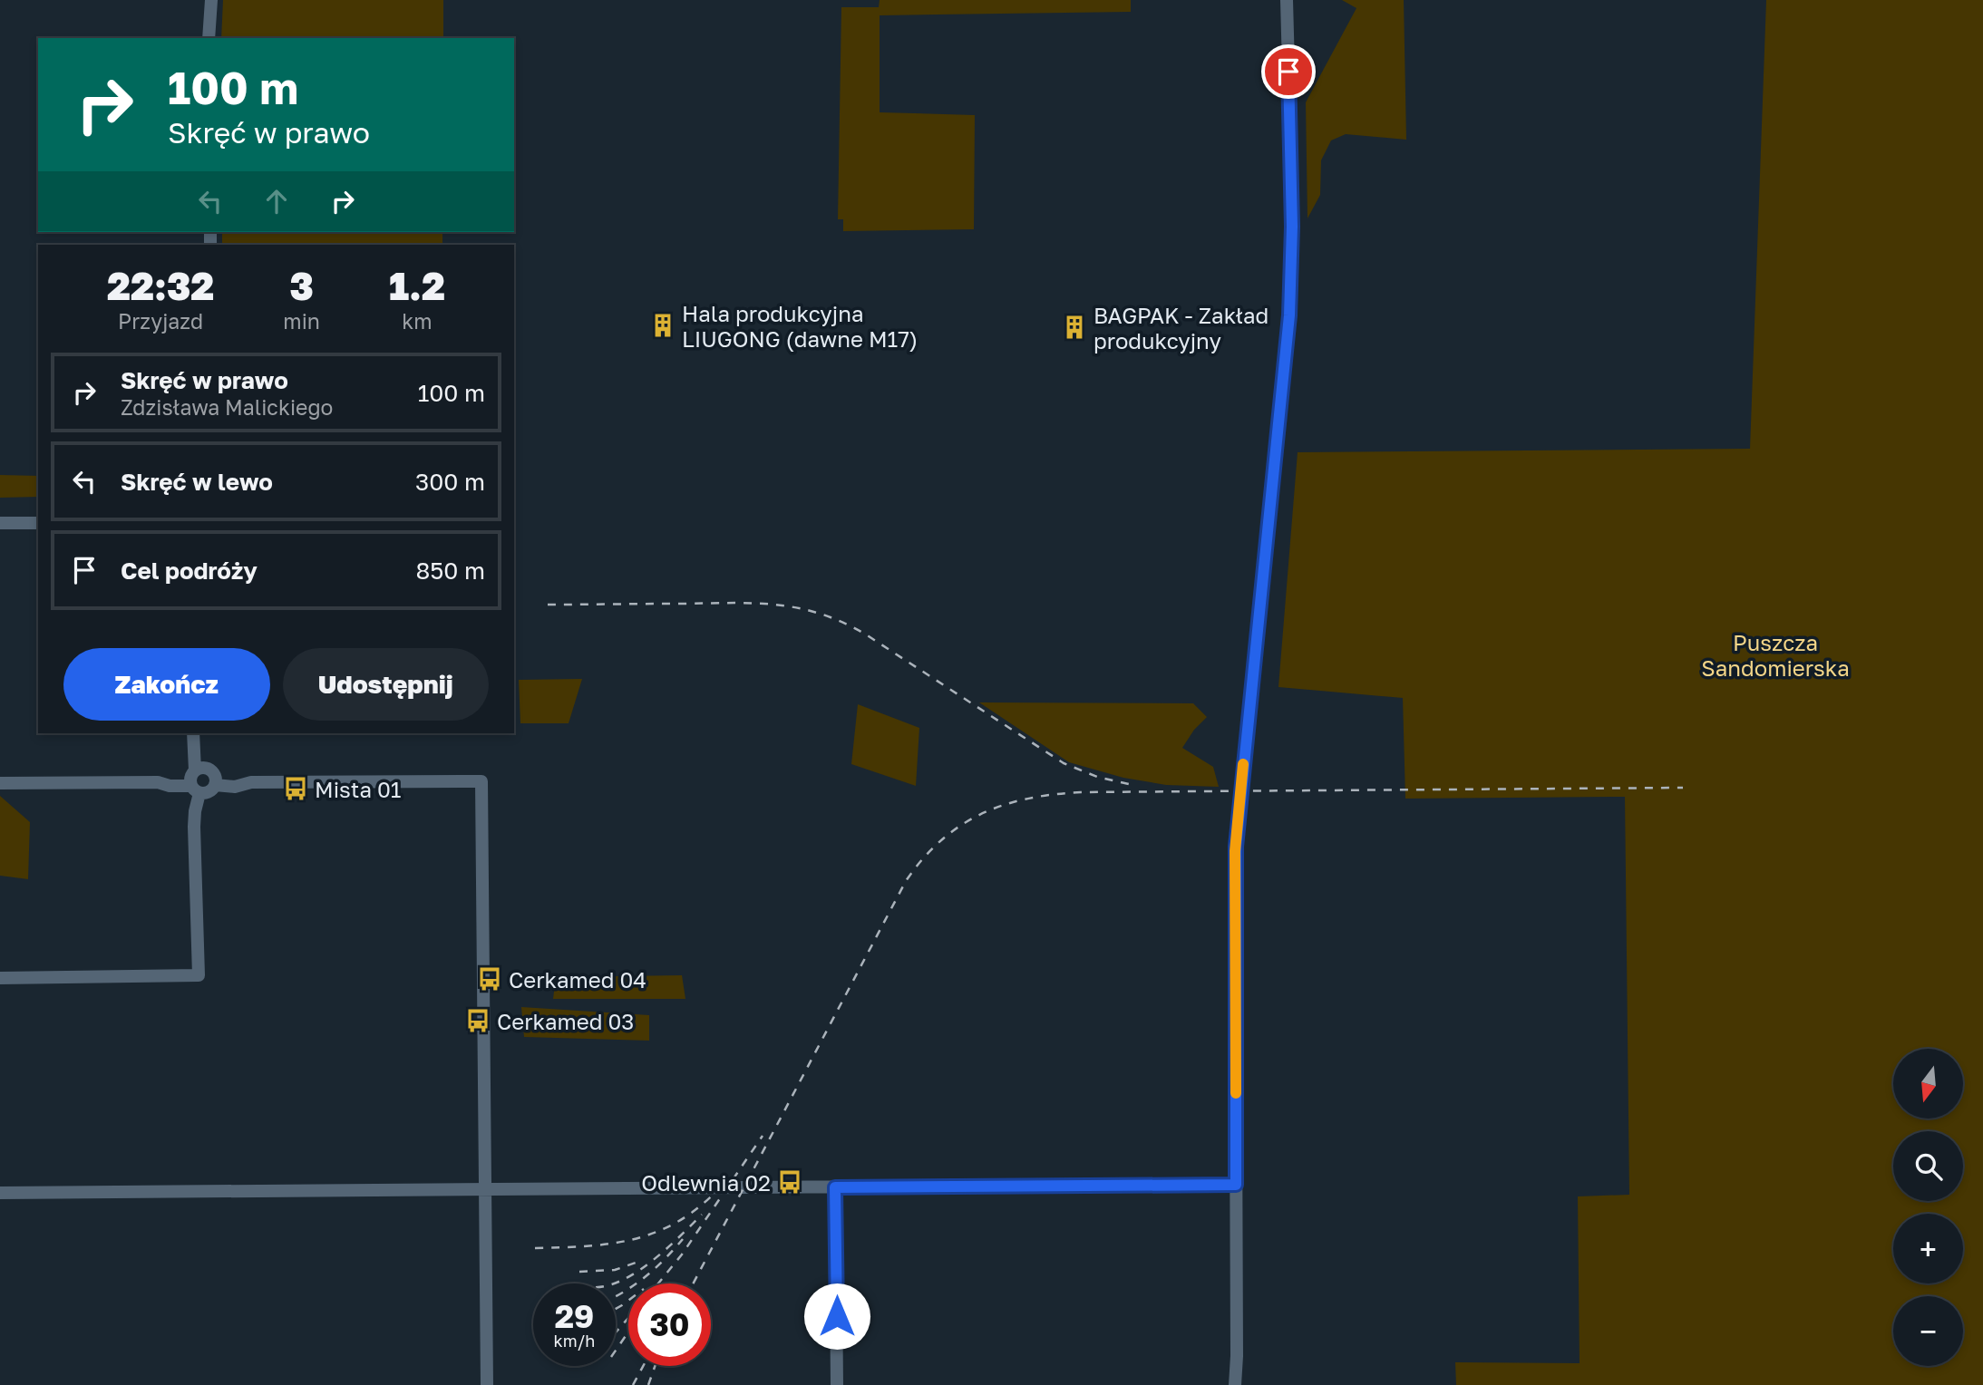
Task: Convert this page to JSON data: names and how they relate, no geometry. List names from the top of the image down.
{
  "parks": ["Puszcza Sandomierska"],
  "places": {
    "building": ["Hala produkcyjna LIUGONG (dawne M17)", "BAGPAK - Zakład produkcyjny"],
    "bus stop": [
      "Mista 01",
      "Cerkamed 04",
      "Cerkamed 03",
      "Odlewnia 02"
    ]
  },
  "north": "bottom",
  "page": {
    "turn": ["100 m", "Skręć w prawo"],
    "eta": [
      "22:32",
      "Przyjazd",
      "3",
      "min",
      "1.2",
      "km"
    ],
    "list": [
      {
        "name": "Skręć w prawo",
        "note": "Zdzisława Malickiego",
        "value": "100 m"
      },
      {
        "name": "Skręć w lewo",
        "value": "300 m"
      },
      {
        "name": "Cel podróży",
        "value": "850 m"
      }
    ],
    "buttons": ["Zakończ", "Udostępnij"],
    "map_buttons": ["+", "−"],
    "speed": "29 km/h",
    "limit": "30"
  }
}
